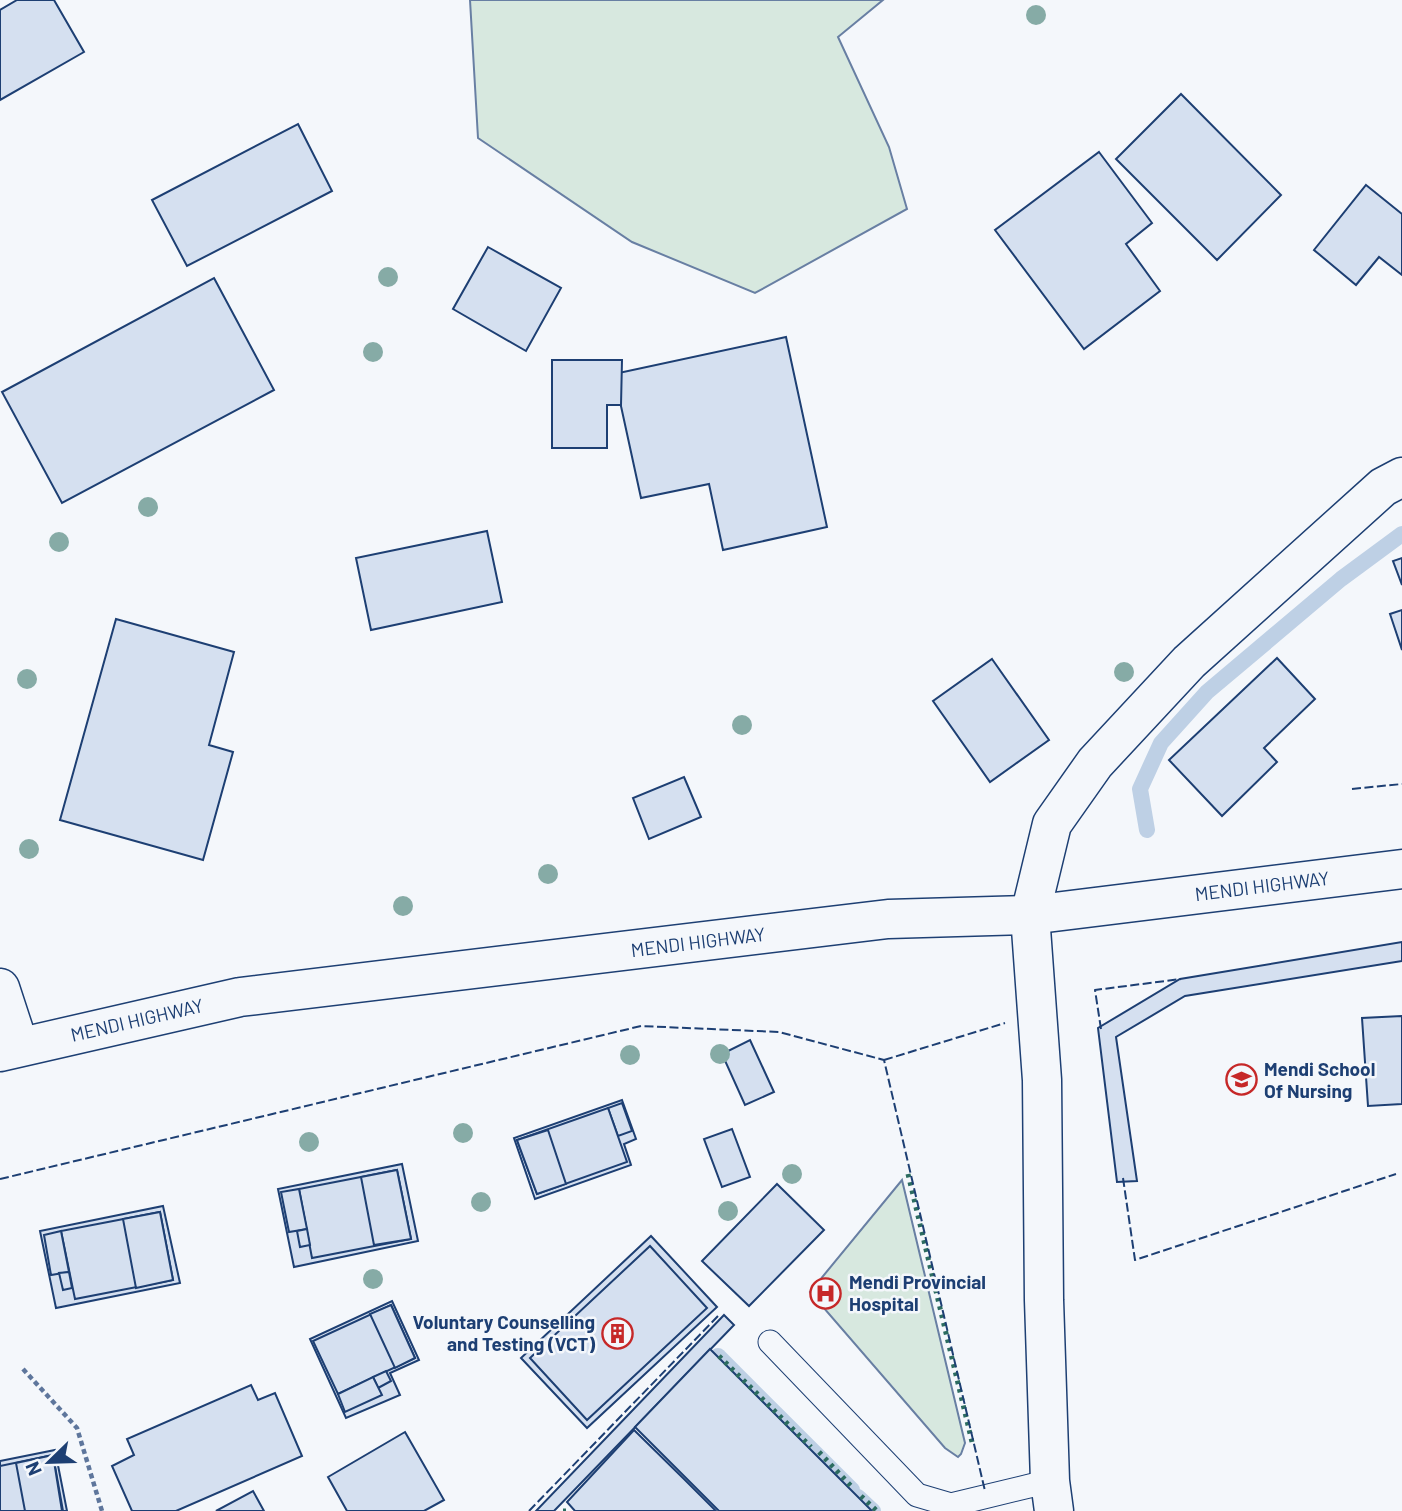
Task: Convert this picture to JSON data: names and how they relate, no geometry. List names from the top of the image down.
{
  "streets": {
    "main road": ["MENDI HIGHWAY"]
  },
  "places": {
    "school or university": ["Mendi School Of Nursing"],
    "hospital": ["Mendi Provincial Hospital"],
    "building": ["Voluntary Counselling and Testing (VCT)"]
  },
  "north": "bottom left"
}
